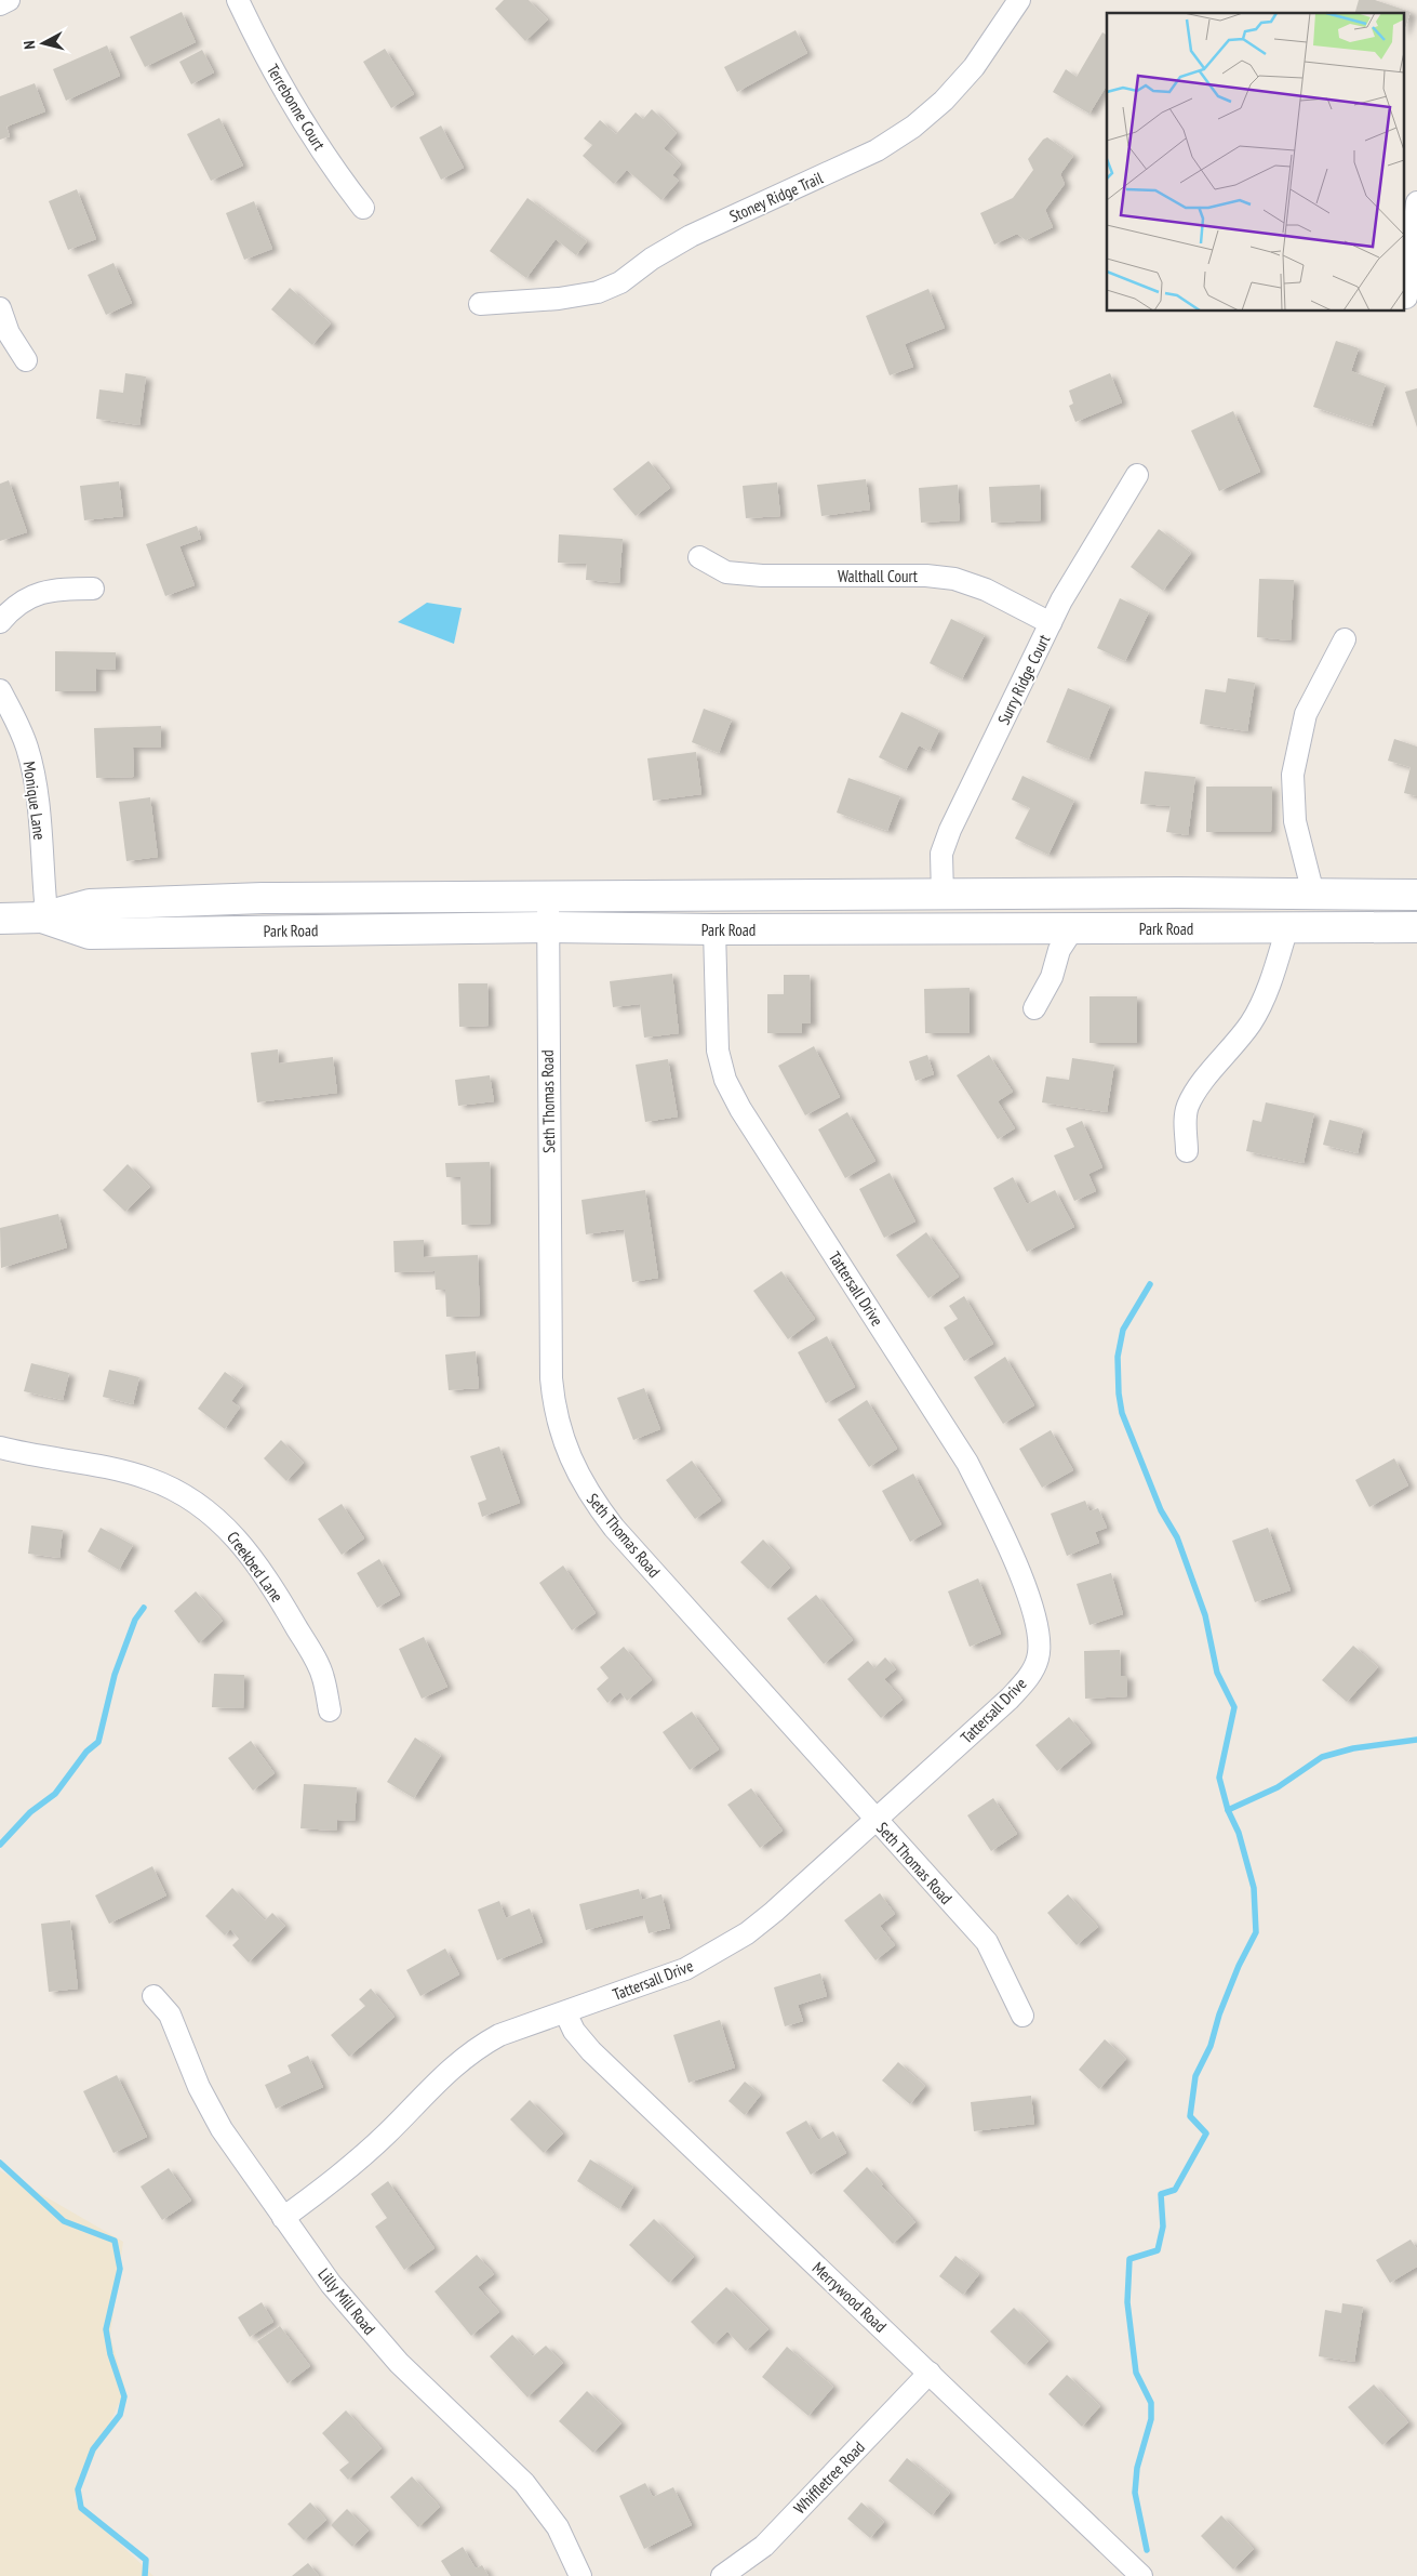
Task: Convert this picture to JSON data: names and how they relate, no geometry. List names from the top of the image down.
{
  "streets": {
    "main road": ["Park Road"],
    "street": [
      "Terrebonne Court",
      "Stoney Ridge Trail",
      "Walthall Court",
      "Surry Ridge Court",
      "Monique Lane",
      "Seth Thomas Road",
      "Tattersall Drive",
      "Creekbed Lane",
      "Merrywood Road",
      "Lilly Mill Road",
      "Whiffletree Road"
    ]
  },
  "crossings": [
    ["Walthall Court", "Surry Ridge Court"],
    ["Surry Ridge Court", "Park Road"],
    ["Monique Lane", "Park Road"],
    ["Park Road", "Seth Thomas Road"],
    ["Park Road", "Tattersall Drive"],
    ["Seth Thomas Road", "Tattersall Drive"],
    ["Tattersall Drive", "Merrywood Road"],
    ["Tattersall Drive", "Lilly Mill Road"],
    ["Merrywood Road", "Whiffletree Road"]
  ],
  "north": "left"
}
